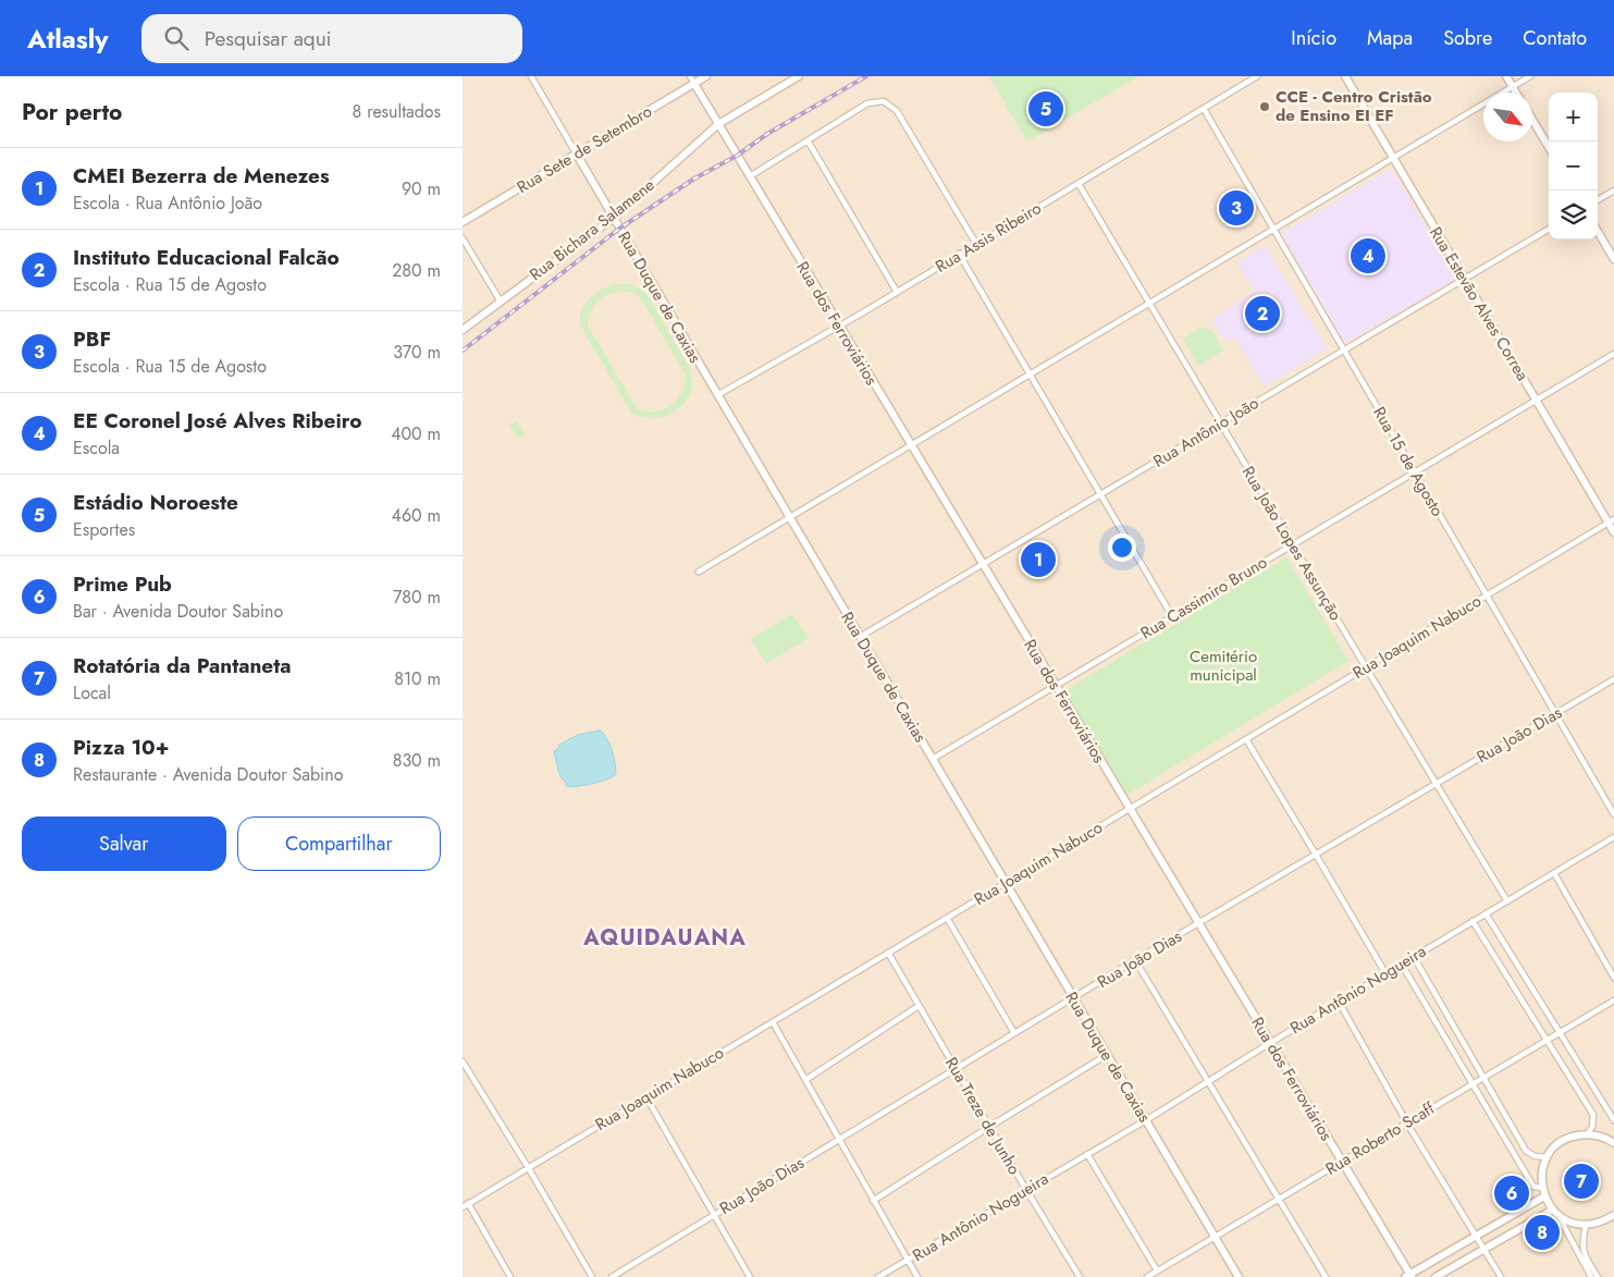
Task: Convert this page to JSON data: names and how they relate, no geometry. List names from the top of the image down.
{
  "streets": {
    "main road": [
      "Rua Sete de Setembro",
      "Rua Bichara Salamene",
      "Rua Duque de Caxias",
      "Rua Estevão Alves Correa",
      "Rua dos Ferroviários"
    ],
    "street": [
      "Rua Assis Ribeiro",
      "Rua Antônio João",
      "Rua 15 de Agosto",
      "Rua João Lopes Assunção",
      "Rua Cassimiro Bruno",
      "Rua Joaquim Nabuco",
      "Rua João Dias",
      "Rua Antônio Nogueira",
      "Rua Treze de Junho",
      "Rua Roberto Scaff"
    ]
  },
  "crossings": [
    ["Rua Sete de Setembro", "Rua Duque de Caxias"],
    ["Rua Bichara Salamene", "Rua Duque de Caxias"],
    ["Rua Bichara Salamene", "Rua dos Ferroviários"],
    ["Rua Assis Ribeiro", "Rua Duque de Caxias"],
    ["Rua Assis Ribeiro", "Rua dos Ferroviários"],
    ["Rua Assis Ribeiro", "Rua 15 de Agosto"],
    ["Rua Assis Ribeiro", "Rua João Lopes Assunção"],
    ["Rua Duque de Caxias", "Rua Antônio João"],
    ["Rua Duque de Caxias", "Rua Cassimiro Bruno"],
    ["Rua Duque de Caxias", "Rua Joaquim Nabuco"],
    ["Rua Duque de Caxias", "Rua João Dias"],
    ["Rua Duque de Caxias", "Rua Antônio Nogueira"],
    ["Rua Duque de Caxias", "Rua Roberto Scaff"],
    ["Rua Estevão Alves Correa", "Rua Antônio João"],
    ["Rua Estevão Alves Correa", "Rua Cassimiro Bruno"],
    ["Rua Estevão Alves Correa", "Rua Joaquim Nabuco"],
    ["Rua dos Ferroviários", "Rua Antônio João"],
    ["Rua dos Ferroviários", "Rua Cassimiro Bruno"],
    ["Rua dos Ferroviários", "Rua Joaquim Nabuco"],
    ["Rua dos Ferroviários", "Rua João Dias"],
    ["Rua dos Ferroviários", "Rua Antônio Nogueira"],
    ["Rua dos Ferroviários", "Rua Roberto Scaff"],
    ["Rua Antônio João", "Rua 15 de Agosto"],
    ["Rua Antônio João", "Rua João Lopes Assunção"],
    ["Rua 15 de Agosto", "Rua Cassimiro Bruno"],
    ["Rua 15 de Agosto", "Rua Joaquim Nabuco"],
    ["Rua 15 de Agosto", "Rua João Dias"],
    ["Rua João Lopes Assunção", "Rua Cassimiro Bruno"],
    ["Rua João Lopes Assunção", "Rua Joaquim Nabuco"],
    ["Rua João Lopes Assunção", "Rua João Dias"],
    ["Rua João Lopes Assunção", "Rua Antônio Nogueira"],
    ["Rua Joaquim Nabuco", "Rua Treze de Junho"],
    ["Rua João Dias", "Rua Treze de Junho"],
    ["Rua Antônio Nogueira", "Rua Treze de Junho"]
  ],
  "districts": ["AQUIDAUANA"],
  "parks": ["Cemitério municipal"],
  "places": ["CCE - Centro Cristão de Ensino EI EF"],
  "north": "bottom right",
  "page": {
    "header": "Atlasly",
    "search": "Pesquisar aqui",
    "nav": [
      "Início",
      "Mapa",
      "Sobre",
      "Contato"
    ],
    "heading": ["Por perto", "8 resultados"],
    "pins": [
      "5",
      "3",
      "4",
      "2",
      "1",
      "7",
      "6",
      "8"
    ],
    "map_buttons": ["+", "−"],
    "list": [
      {
        "mark": "1",
        "name": "CMEI Bezerra de Menezes",
        "note": "Escola · Rua Antônio João",
        "value": "90 m"
      },
      {
        "mark": "2",
        "name": "Instituto Educacional Falcão",
        "note": "Escola · Rua 15 de Agosto",
        "value": "280 m"
      },
      {
        "mark": "3",
        "name": "PBF",
        "note": "Escola · Rua 15 de Agosto",
        "value": "370 m"
      },
      {
        "mark": "4",
        "name": "EE Coronel José Alves Ribeiro",
        "note": "Escola",
        "value": "400 m"
      },
      {
        "mark": "5",
        "name": "Estádio Noroeste",
        "note": "Esportes",
        "value": "460 m"
      },
      {
        "mark": "6",
        "name": "Prime Pub",
        "note": "Bar · Avenida Doutor Sabino",
        "value": "780 m"
      },
      {
        "mark": "7",
        "name": "Rotatória da Pantaneta",
        "note": "Local",
        "value": "810 m"
      },
      {
        "mark": "8",
        "name": "Pizza 10+",
        "note": "Restaurante · Avenida Doutor Sabino",
        "value": "830 m"
      }
    ],
    "buttons": ["Salvar", "Compartilhar"]
  }
}
